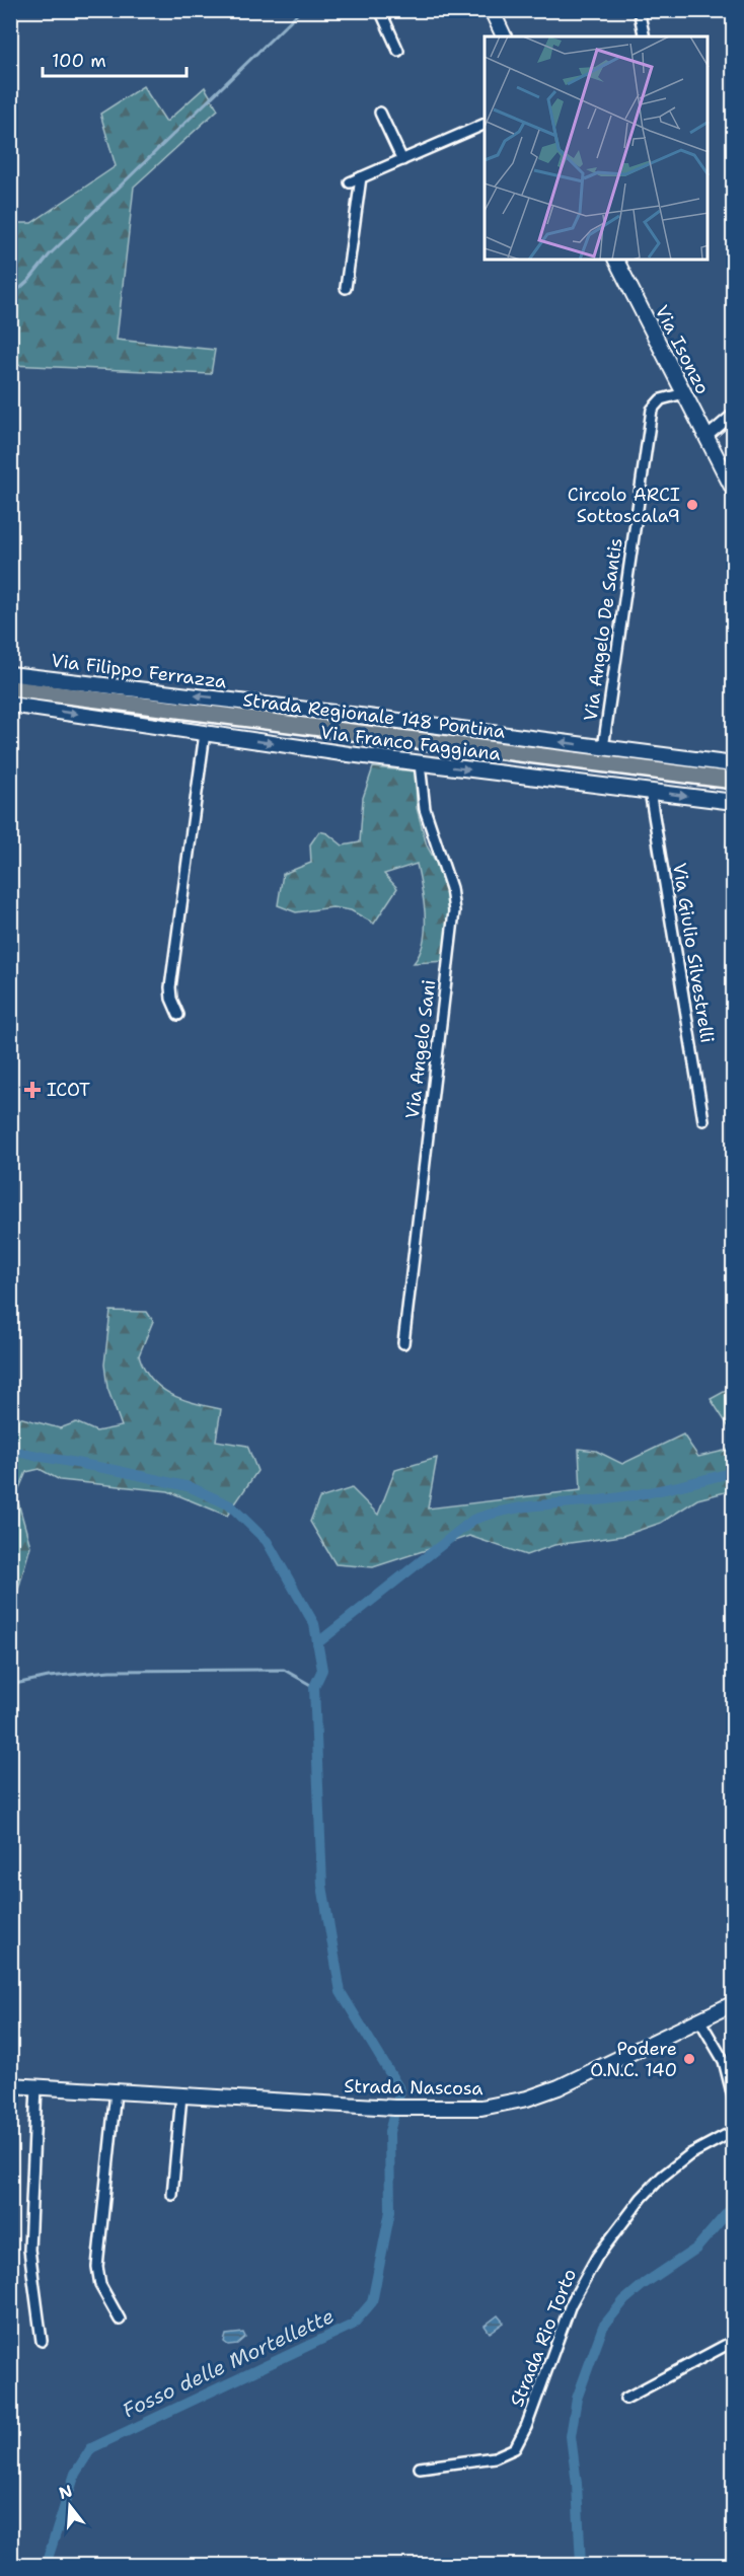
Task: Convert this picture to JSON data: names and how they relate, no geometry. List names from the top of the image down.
{
  "streets": {
    "main road": ["Strada Regionale 148 Pontina"],
    "street": [
      "Via Isonzo",
      "Via Angelo De Santis",
      "Via Filippo Ferrazza",
      "Via Franco Faggiana",
      "Via Giulio Silvestrelli",
      "Via Angelo Sani",
      "Strada Nascosa",
      "Strada Rio Torto"
    ]
  },
  "crossings": [
    ["Via Isonzo", "Via Angelo De Santis"],
    ["Via Angelo De Santis", "Via Filippo Ferrazza"],
    ["Via Franco Faggiana", "Via Giulio Silvestrelli"],
    ["Via Franco Faggiana", "Via Angelo Sani"]
  ],
  "one_way": ["Via Filippo Ferrazza", "Via Franco Faggiana"],
  "water": ["Fosso delle Mortellette"],
  "places": {
    "other": ["Circolo ARCI Sottoscala9", "Podere O.N.C. 140"],
    "health": ["ICOT"]
  },
  "scale_bar": "100 m",
  "north": "top"
}
